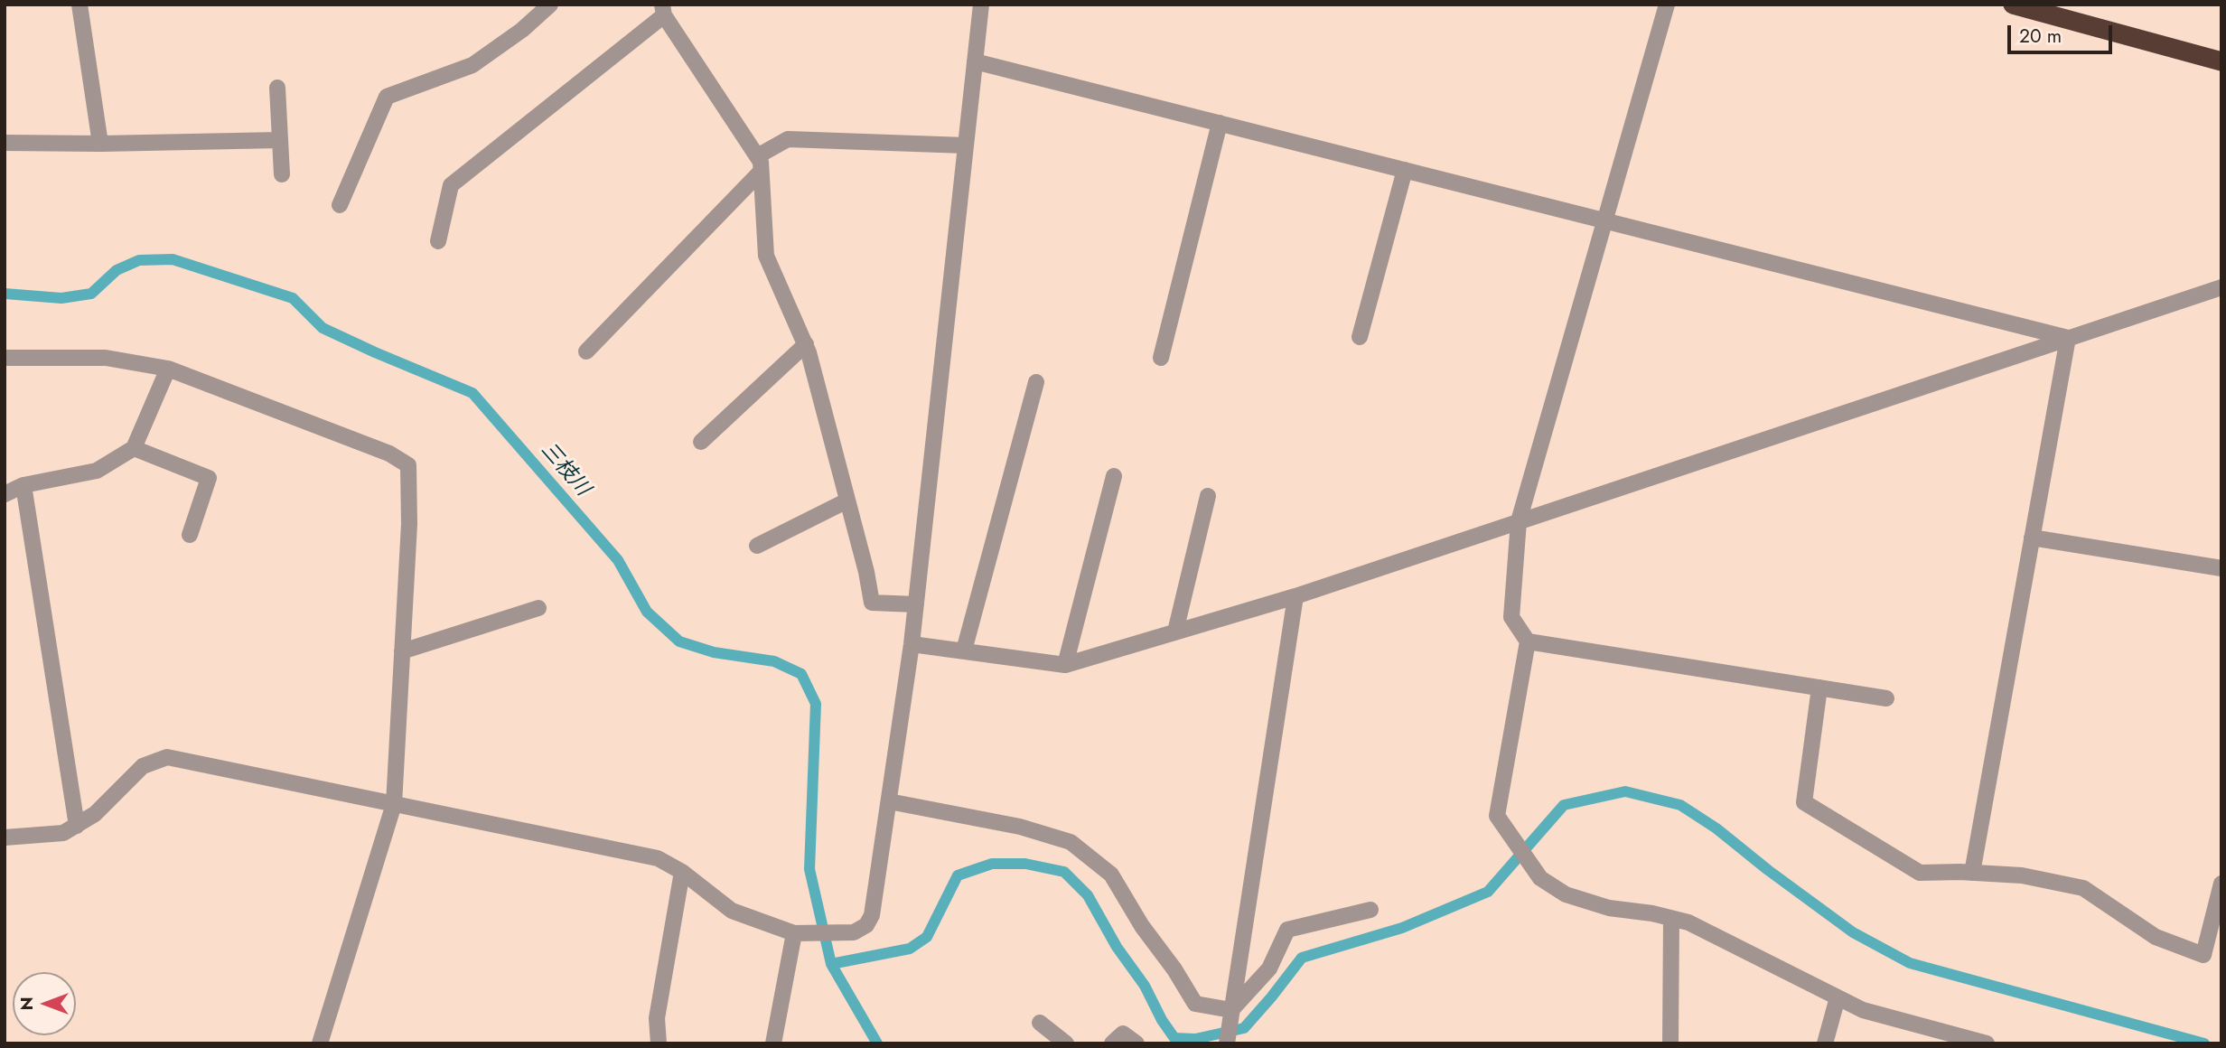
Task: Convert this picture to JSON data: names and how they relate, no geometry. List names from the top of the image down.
{
  "water": ["三枝川"],
  "scale_bar": "20 m",
  "north": "left"
}
